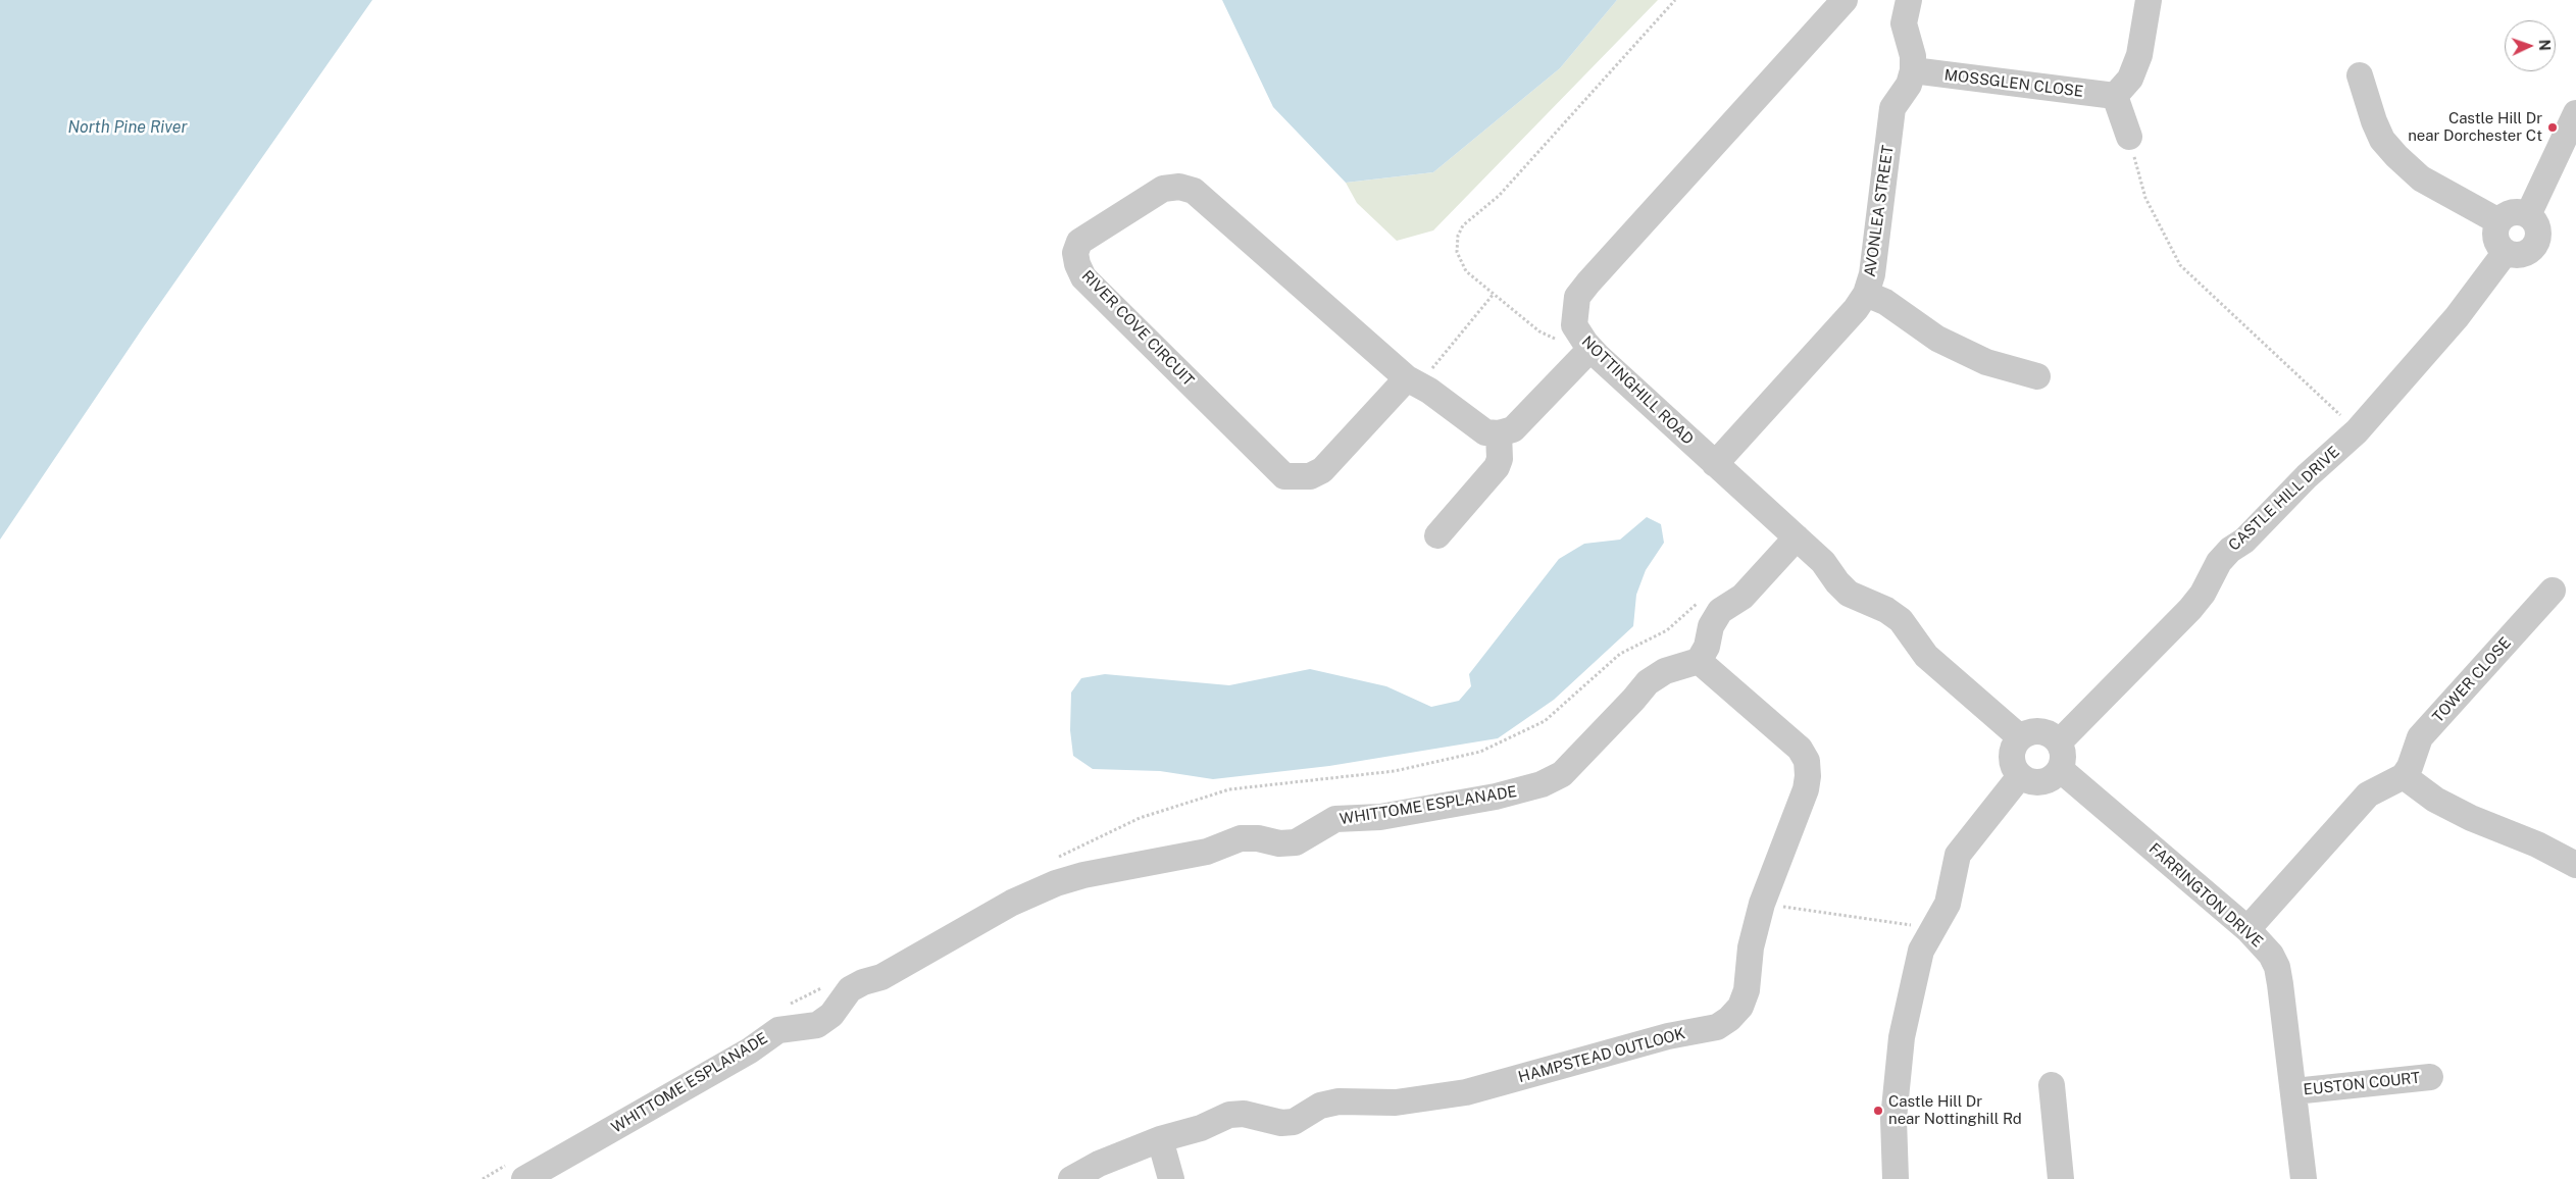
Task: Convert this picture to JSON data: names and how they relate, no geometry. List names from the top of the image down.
{
  "streets": {
    "street": [
      "MOSSGLEN CLOSE",
      "AVONLEA STREET",
      "RIVER COVE CIRCUIT",
      "NOTTINGHILL ROAD",
      "CASTLE HILL DRIVE",
      "TOWER CLOSE",
      "WHITTOME ESPLANADE",
      "FARRINGTON DRIVE",
      "HAMPSTEAD OUTLOOK",
      "EUSTON COURT"
    ]
  },
  "crossings": [
    ["MOSSGLEN CLOSE", "AVONLEA STREET"],
    ["AVONLEA STREET", "NOTTINGHILL ROAD"],
    ["NOTTINGHILL ROAD", "CASTLE HILL DRIVE"],
    ["NOTTINGHILL ROAD", "FARRINGTON DRIVE"],
    ["CASTLE HILL DRIVE", "FARRINGTON DRIVE"],
    ["WHITTOME ESPLANADE", "HAMPSTEAD OUTLOOK"],
    ["FARRINGTON DRIVE", "EUSTON COURT"]
  ],
  "water": ["North Pine River"],
  "places": ["Castle Hill Dr near Dorchester Ct", "Castle Hill Dr near Nottinghill Rd"],
  "north": "right"
}
